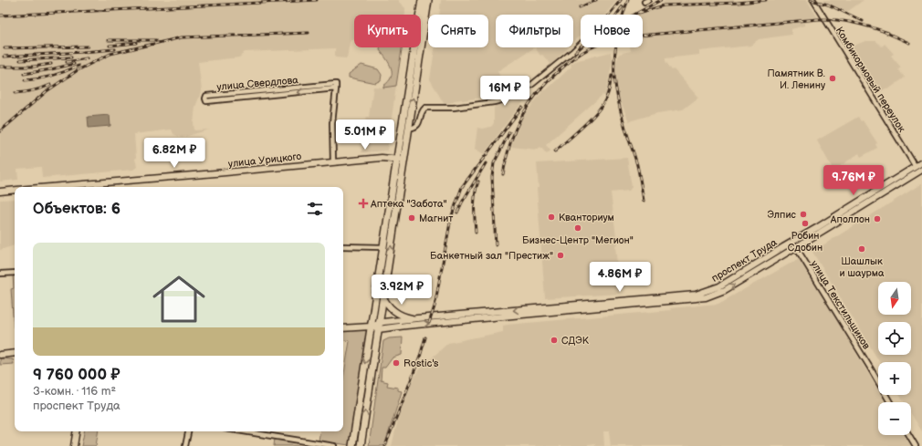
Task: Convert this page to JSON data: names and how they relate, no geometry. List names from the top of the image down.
{
  "streets": {
    "main road": ["улица Урицкого", "проспект Труда"],
    "street": ["Комбикормовый переулок", "улица Свердлова", "улица Текстильщиков"]
  },
  "crossings": [
    ["Комбикормовый переулок", "проспект Труда"],
    ["проспект Труда", "улица Текстильщиков"]
  ],
  "places": {
    "other": [
      "Памятник В. И. Ленину",
      "Элпис",
      "Кванториум",
      "Магнит",
      "Аполлон",
      "Робин Сдобин",
      "Бизнес-Центр \"Мегион\"",
      "Шашлык и шаурма",
      "Банкетный зал \"Престиж\"",
      "СДЭК",
      "Rostic's"
    ],
    "health": ["Аптека \"Забота\""]
  },
  "north": "bottom",
  "page": {
    "chip": [
      "Купить",
      "Снять",
      "Фильтры",
      "Новое"
    ],
    "price": [
      "16M ₽",
      "5.01M ₽",
      "6.82M ₽",
      "9.76M ₽",
      "4.86M ₽",
      "3.92M ₽"
    ],
    "heading": "Объектов: 6",
    "list": [
      {
        "name": "9 760 000 ₽",
        "note": "3-комн. · 116 m² · проспект Труда"
      }
    ],
    "map_buttons": ["+", "−"]
  }
}
